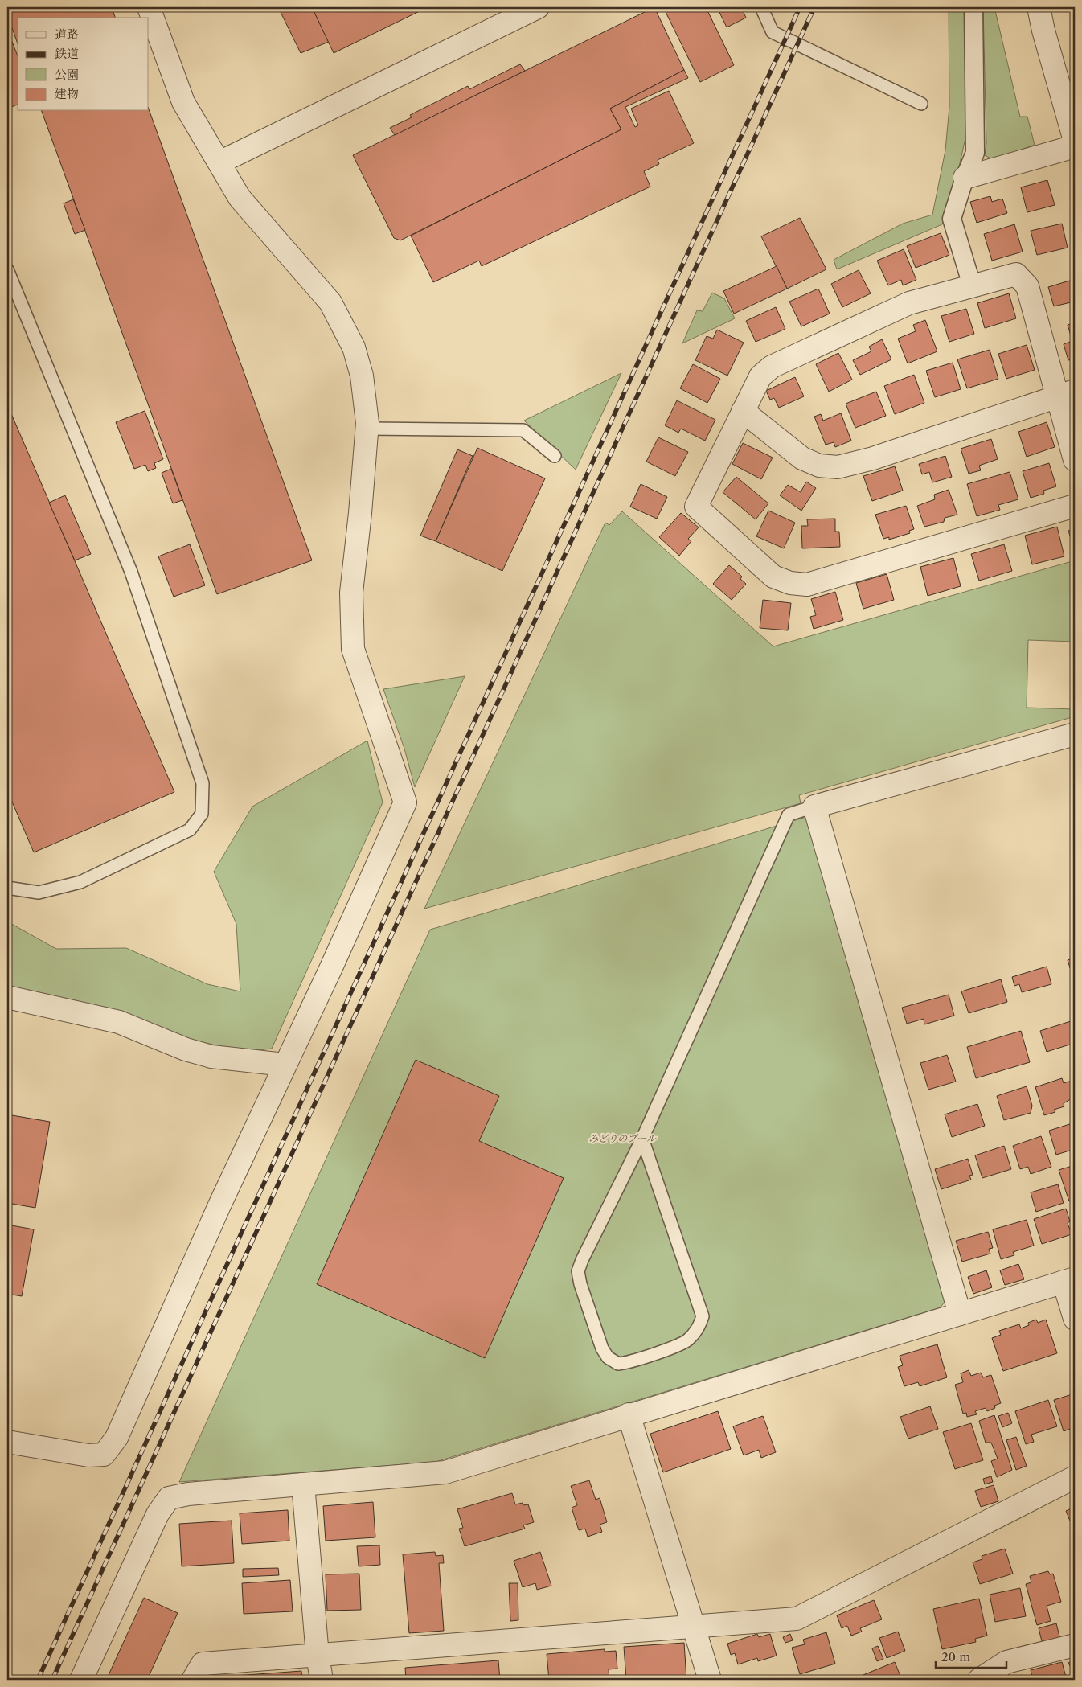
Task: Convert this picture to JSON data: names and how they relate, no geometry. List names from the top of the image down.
{
  "parks": ["みどりのプール"],
  "legend": [
    "道路",
    "鉄道",
    "公園",
    "建物"
  ],
  "scale_bar": "20 m"
}
